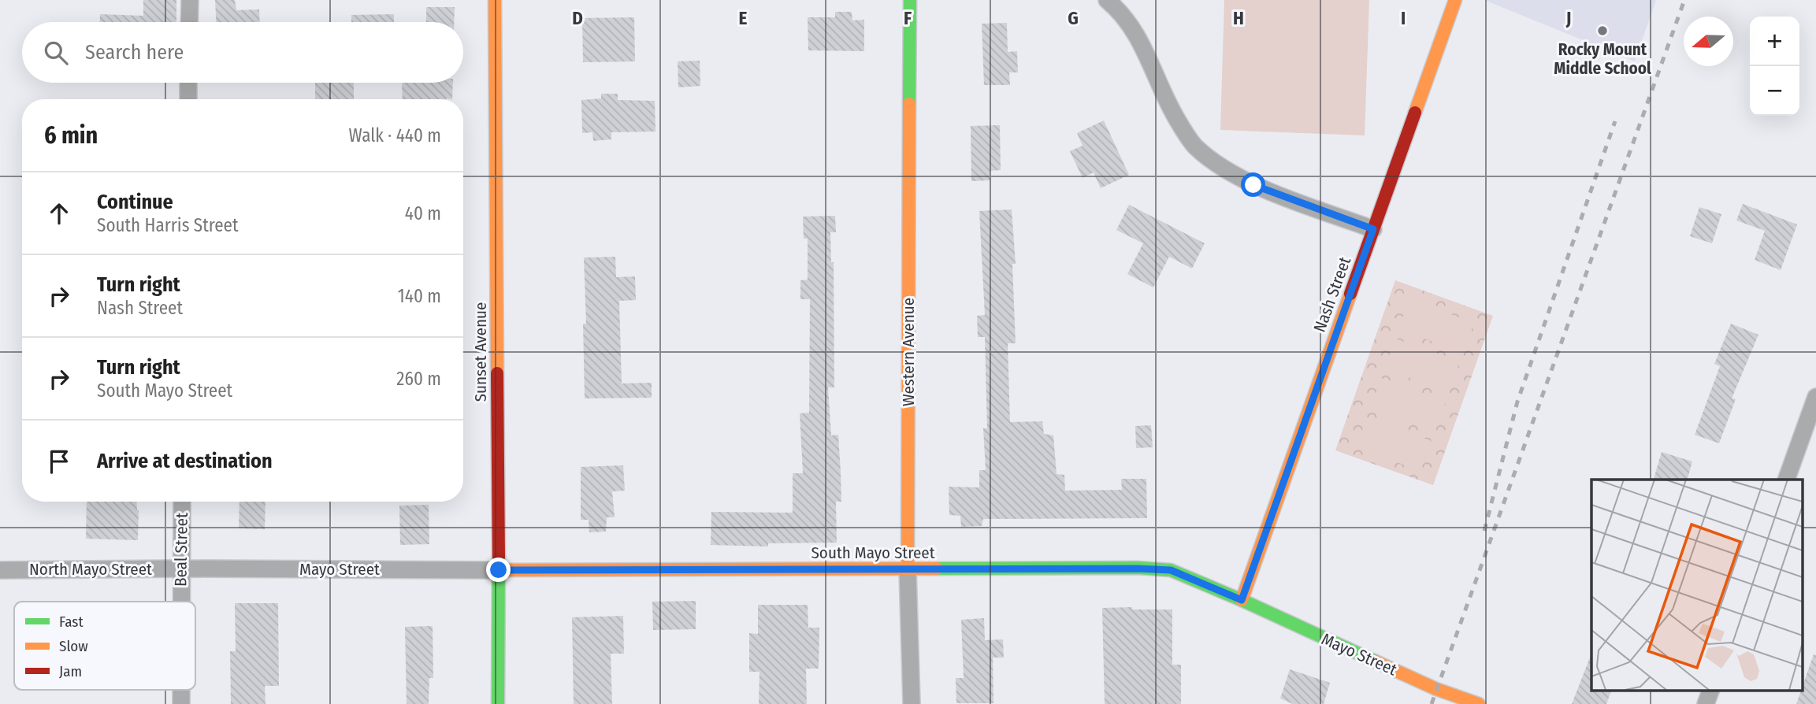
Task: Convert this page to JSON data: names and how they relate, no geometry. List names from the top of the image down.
{
  "streets": {
    "street": [
      "Nash Street",
      "Sunset Avenue",
      "Western Avenue",
      "Beal Street",
      "South Mayo Street",
      "North Mayo Street",
      "Mayo Street"
    ]
  },
  "crossings": [
    ["Nash Street", "South Mayo Street"],
    ["Nash Street", "Mayo Street"],
    ["Sunset Avenue", "South Mayo Street"],
    ["Sunset Avenue", "Mayo Street"],
    ["Western Avenue", "South Mayo Street"],
    ["Beal Street", "North Mayo Street"],
    ["Beal Street", "Mayo Street"],
    ["South Mayo Street", "Mayo Street"],
    ["North Mayo Street", "Mayo Street"]
  ],
  "places": ["Rocky Mount Middle School"],
  "legend": ["Fast", "Slow", "Jam"],
  "north": "left",
  "page": {
    "map_buttons": ["+", "−"],
    "search": "Search here",
    "heading": ["6 min", "Walk · 440 m"],
    "list": [
      ["Continue", "South Harris Street", "40 m"],
      ["Turn right", "Nash Street", "140 m"],
      ["Turn right", "South Mayo Street", "260 m"],
      "Arrive at destination"
    ]
  },
  "grid": {
    "columns": [
      "D",
      "E",
      "F",
      "G",
      "H",
      "I",
      "J"
    ]
  }
}
